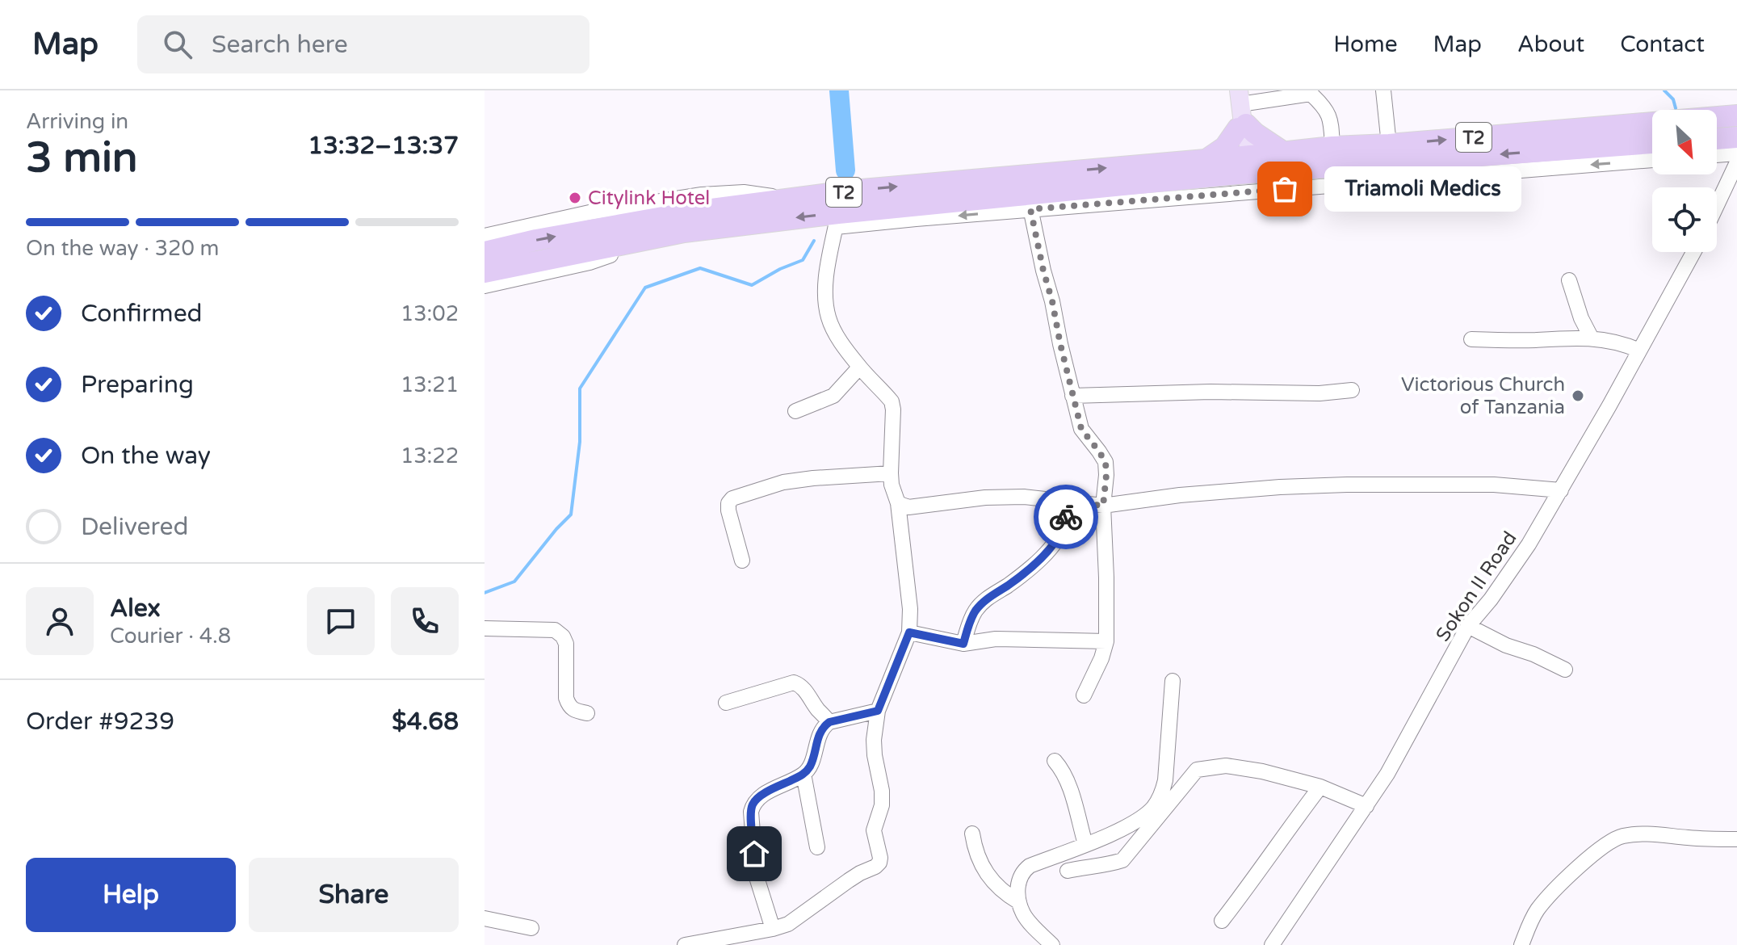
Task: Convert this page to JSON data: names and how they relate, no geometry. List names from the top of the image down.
{
  "streets": {
    "highway": ["T2"],
    "street": ["Sokon II Road"]
  },
  "places": ["Triamoli Medics", "Citylink Hotel", "Victorious Church of Tanzania"],
  "north": "bottom right",
  "page": {
    "header": "Map",
    "search": "Search here",
    "nav": [
      "Home",
      "Map",
      "About",
      "Contact"
    ],
    "heading": ["3 min", "Arriving in", "13:32–13:37"],
    "panel": [
      "Alex",
      "Courier · 4.8",
      "Order #9239",
      "$4.68"
    ],
    "bubble": "Triamoli Medics",
    "bar": "On the way · 320 m",
    "list": [
      ["Confirmed", "13:02"],
      ["Preparing", "13:21"],
      ["On the way", "13:22"],
      "Delivered"
    ],
    "buttons": ["Help", "Share"]
  }
}
